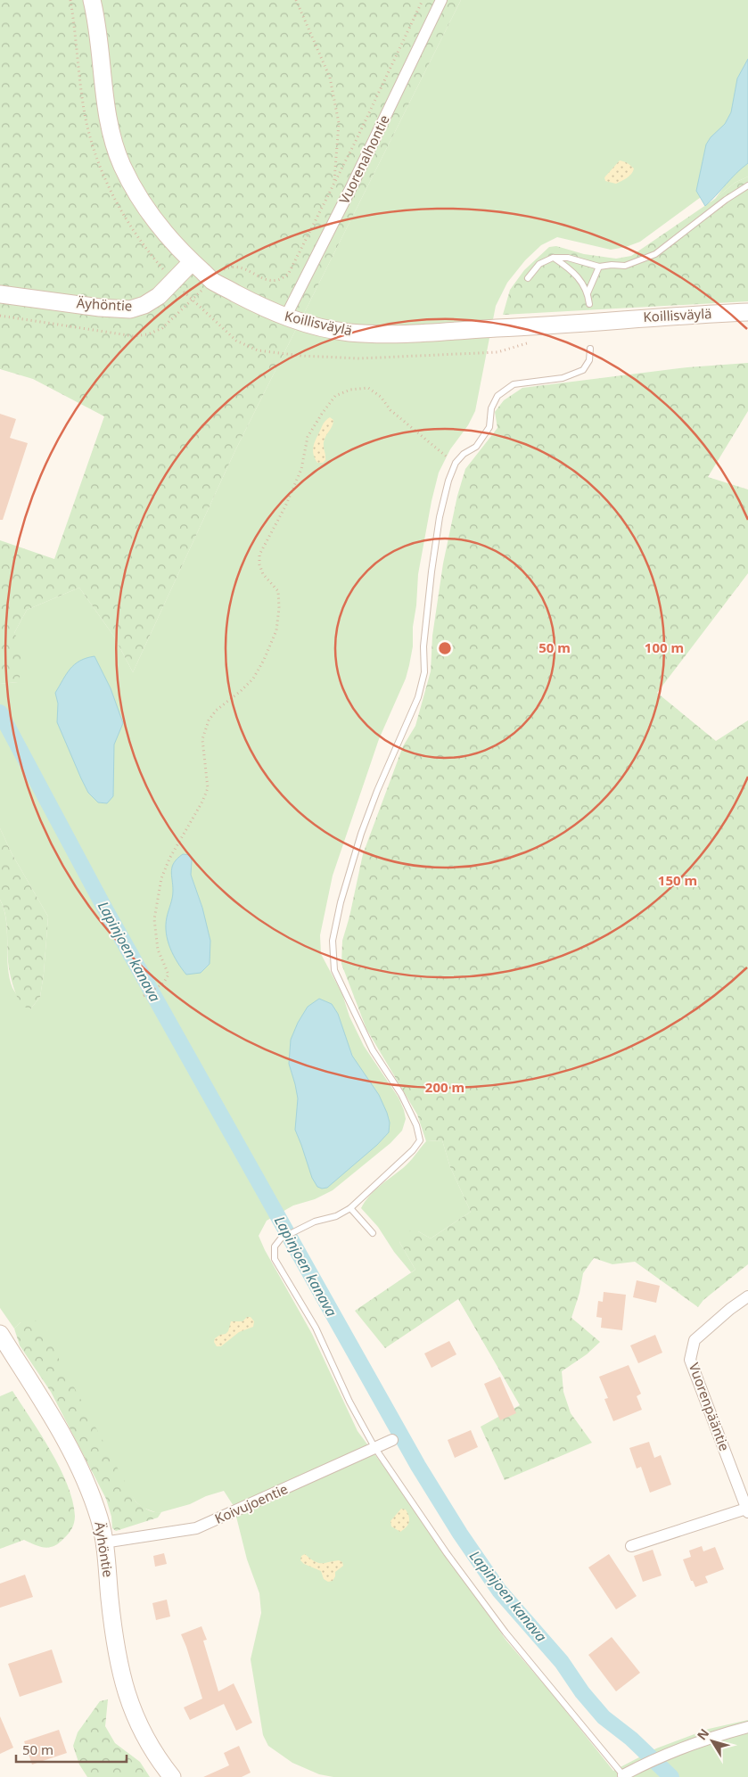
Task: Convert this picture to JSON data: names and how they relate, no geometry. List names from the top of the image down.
{
  "streets": {
    "main road": ["Äyhöntie", "Koillisväylä"],
    "street": ["Vuorenalhontie", "Vuorenpääntie", "Koivujoentie"]
  },
  "crossings": [
    ["Vuorenalhontie", "Koillisväylä"],
    ["Äyhöntie", "Koillisväylä"],
    ["Äyhöntie", "Koivujoentie"]
  ],
  "water": ["Lapinjoen kanava"],
  "scale_bar": "50 m",
  "north": "top left",
  "rings": [
    "50 m",
    "100 m",
    "150 m",
    "200 m"
  ]
}
